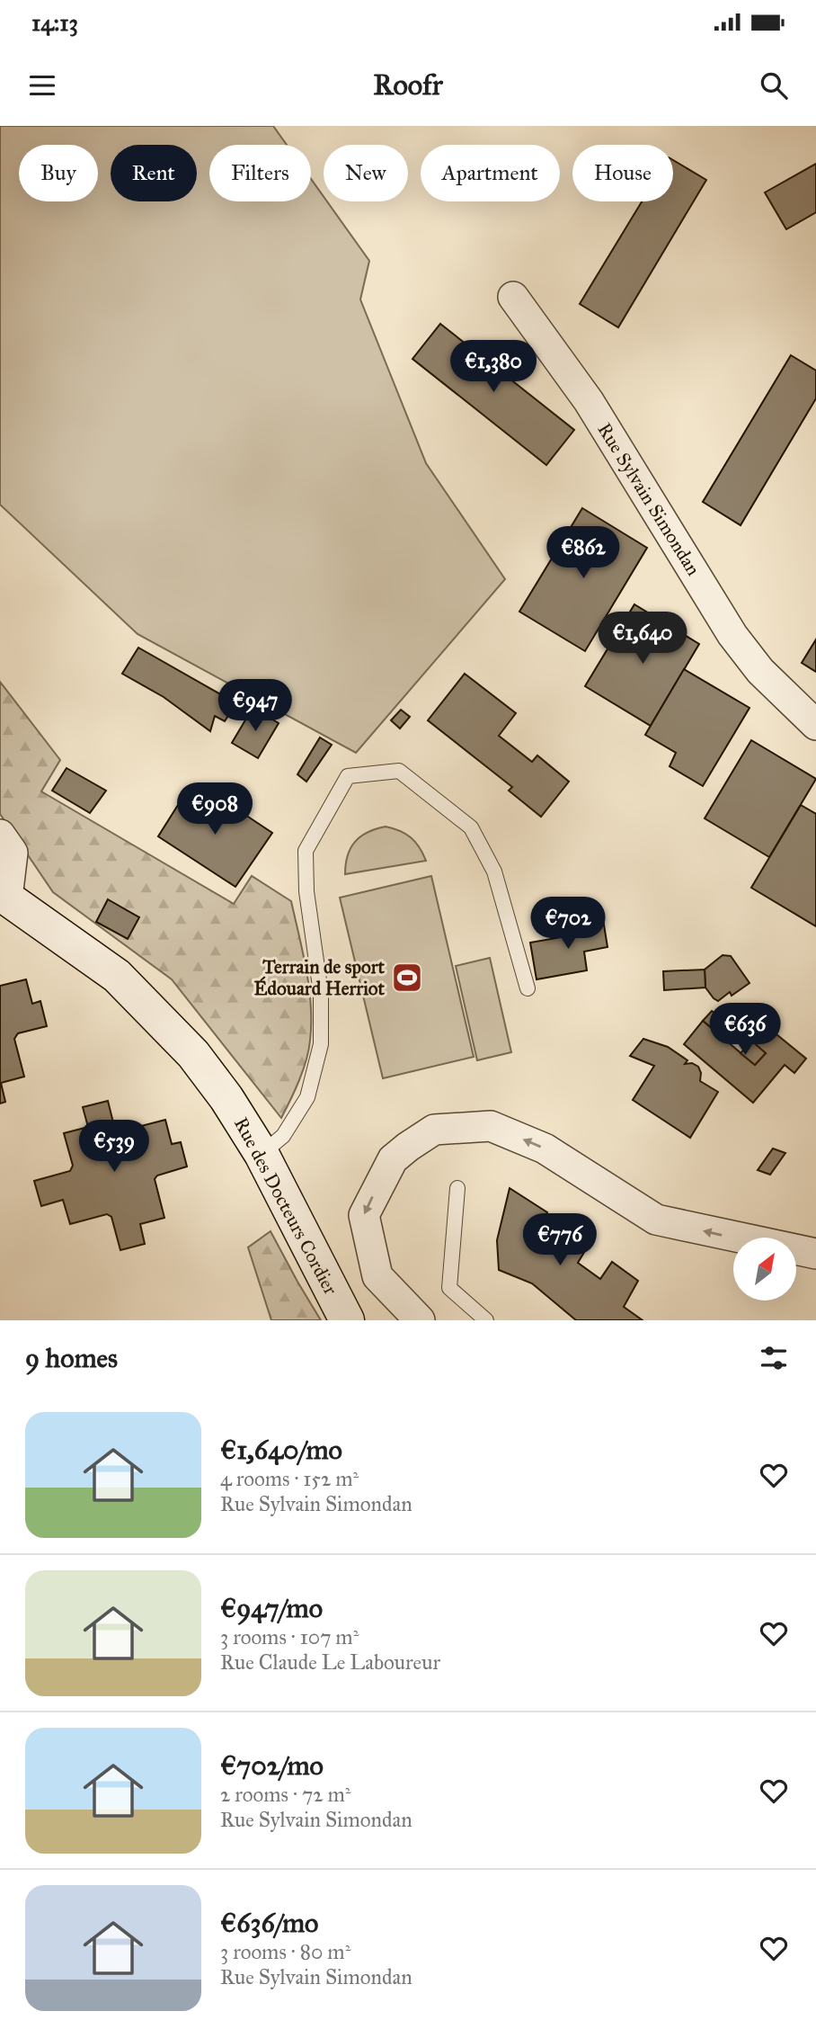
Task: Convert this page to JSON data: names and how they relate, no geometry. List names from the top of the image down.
{
  "streets": {
    "street": ["Rue Sylvain Simondan", "Rue des Docteurs Cordier"]
  },
  "places": {
    "sports": ["Terrain de sport Édouard Herriot"]
  },
  "north": "top right",
  "page": {
    "status": "14:13",
    "header": "Roofr",
    "chip": [
      "Buy",
      "Rent",
      "Filters",
      "New",
      "Apartment",
      "House"
    ],
    "price": [
      "€1,380",
      "€862",
      "€1,640",
      "€947",
      "€908",
      "€702",
      "€636",
      "€539",
      "€776"
    ],
    "heading": "9 homes",
    "list": [
      {
        "name": "€1,640/mo",
        "note": "4 rooms · 152 m² · Rue Sylvain Simondan"
      },
      {
        "name": "€947/mo",
        "note": "3 rooms · 107 m² · Rue Claude Le Laboureur"
      },
      {
        "name": "€702/mo",
        "note": "2 rooms · 72 m² · Rue Sylvain Simondan"
      },
      {
        "name": "€636/mo",
        "note": "3 rooms · 80 m² · Rue Sylvain Simondan"
      }
    ]
  }
}
